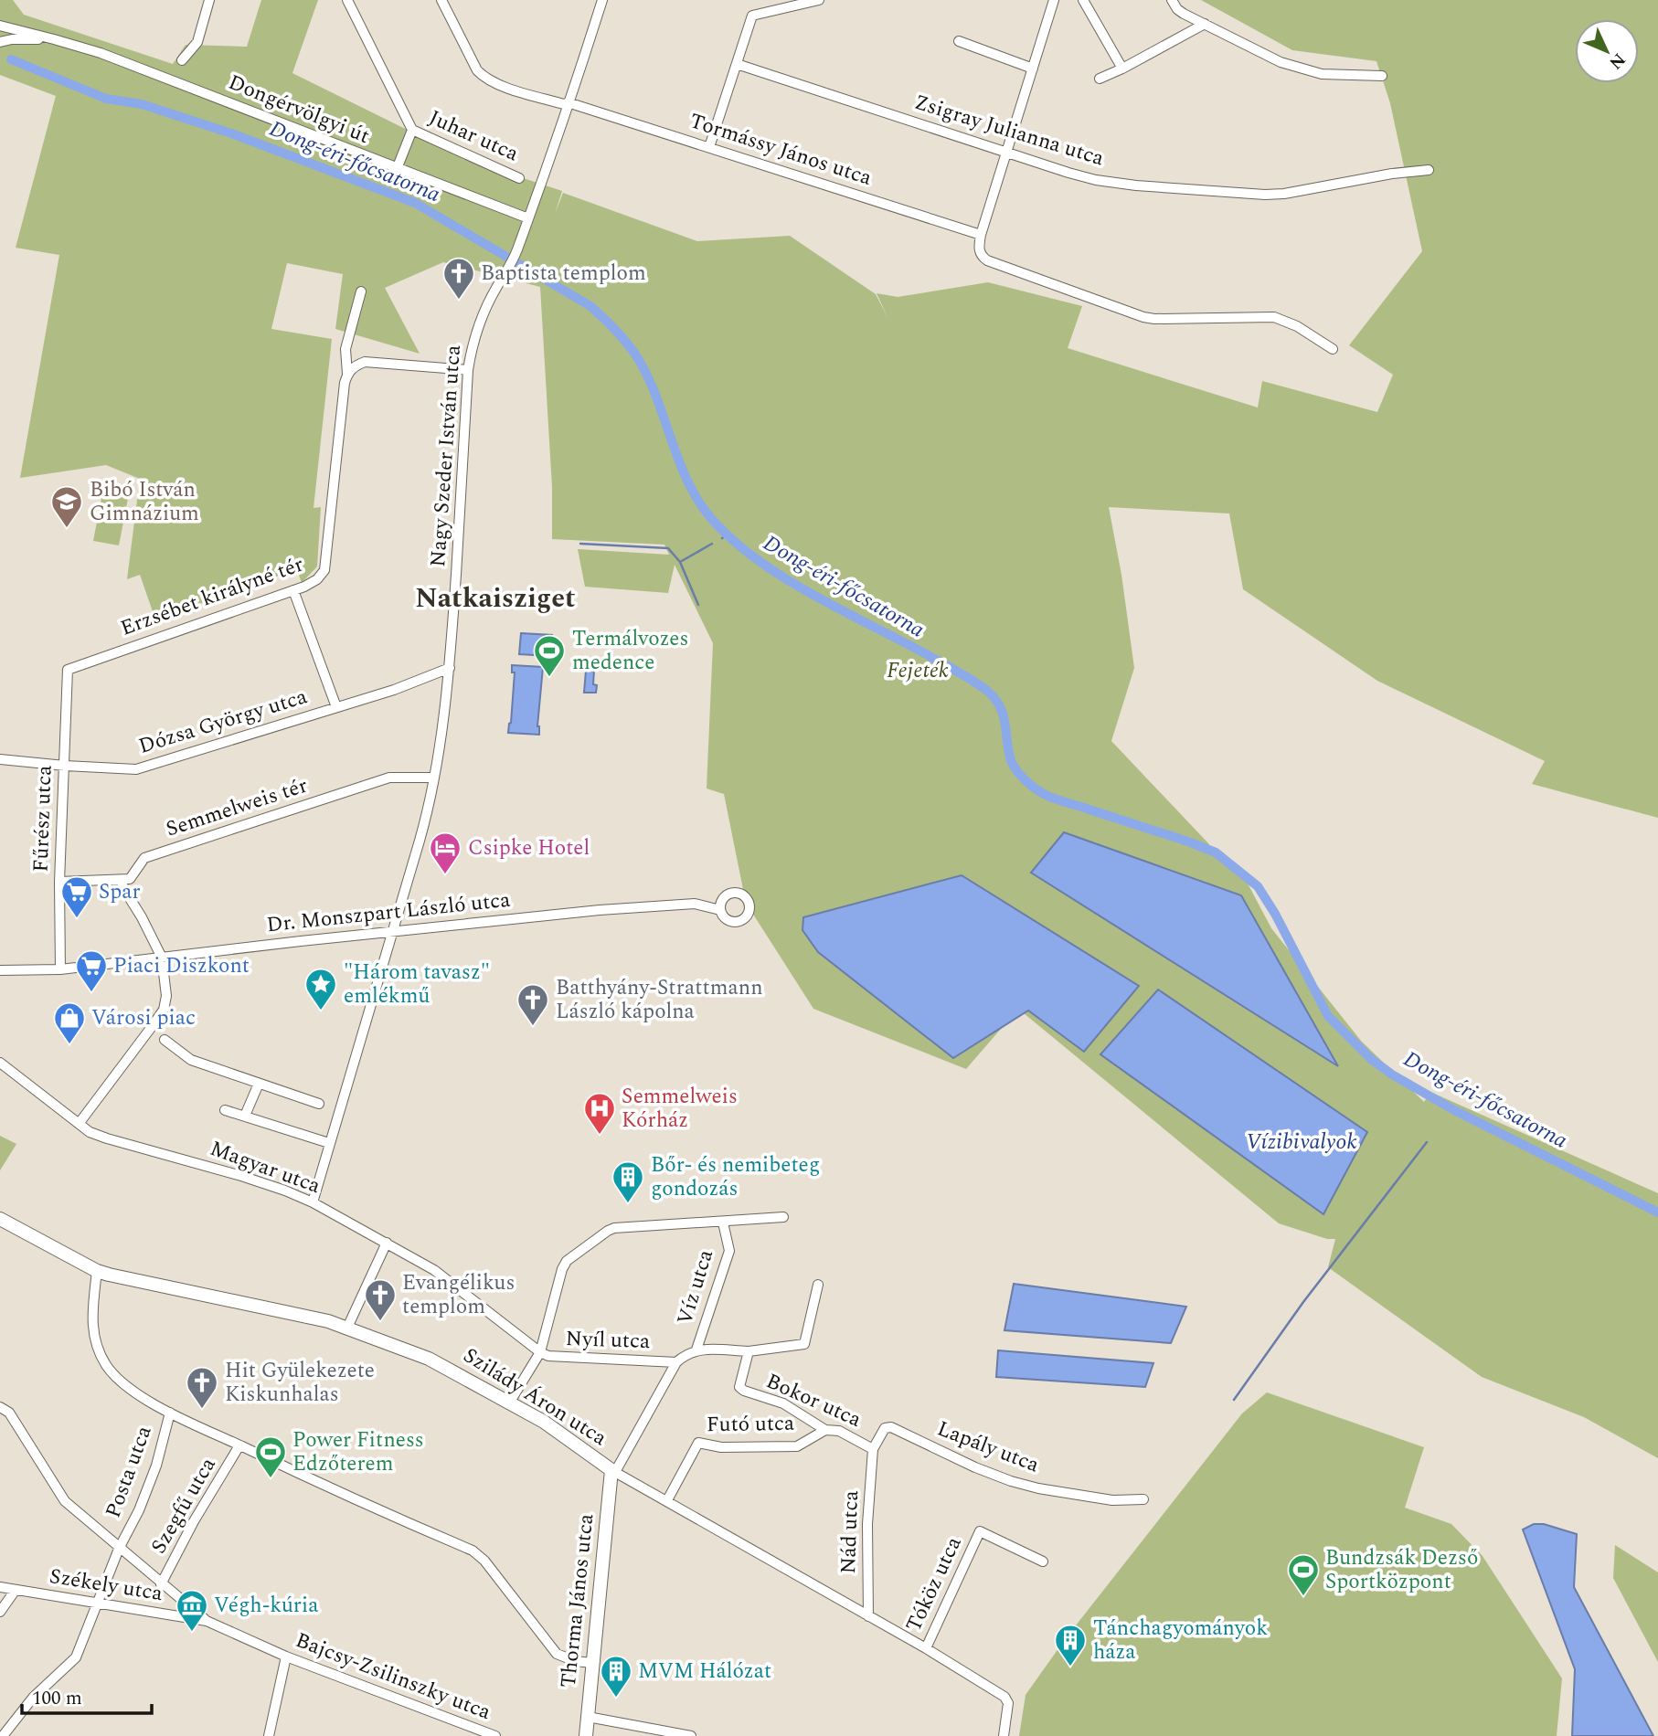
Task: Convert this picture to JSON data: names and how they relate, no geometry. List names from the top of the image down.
{
  "streets": {
    "street": [
      "Dongérvölgyi út",
      "Zsigray Julianna utca",
      "Juhar utca",
      "Tormássy János utca",
      "Nagy Szeder István utca",
      "Erzsébet királyné tér",
      "Dózsa György utca",
      "Semmelweis tér",
      "Fűrész utca",
      "Dr. Monszpart László utca",
      "Magyar utca",
      "Víz utca",
      "Nyíl utca",
      "Szilády Áron utca",
      "Bokor utca",
      "Futó utca",
      "Lapály utca",
      "Posta utca",
      "Szegfű utca",
      "Nád utca",
      "Tóköz utca",
      "Székely utca",
      "Thorma János utca",
      "Bajcsy-Zsilinszky utca"
    ]
  },
  "crossings": [
    ["Dongérvölgyi út", "Juhar utca"],
    ["Dongérvölgyi út", "Nagy Szeder István utca"],
    ["Tormássy János utca", "Nagy Szeder István utca"],
    ["Nagy Szeder István utca", "Dózsa György utca"],
    ["Nagy Szeder István utca", "Semmelweis tér"],
    ["Nagy Szeder István utca", "Dr. Monszpart László utca"],
    ["Nagy Szeder István utca", "Magyar utca"],
    ["Erzsébet királyné tér", "Fűrész utca"],
    ["Dózsa György utca", "Fűrész utca"],
    ["Fűrész utca", "Dr. Monszpart László utca"],
    ["Magyar utca", "Nyíl utca"],
    ["Szilády Áron utca", "Futó utca"],
    ["Szilády Áron utca", "Posta utca"],
    ["Szilády Áron utca", "Nád utca"],
    ["Szilády Áron utca", "Tóköz utca"],
    ["Szilády Áron utca", "Thorma János utca"],
    ["Bokor utca", "Futó utca"],
    ["Bokor utca", "Lapály utca"],
    ["Bokor utca", "Nád utca"],
    ["Lapály utca", "Nád utca"],
    ["Posta utca", "Székely utca"],
    ["Székely utca", "Bajcsy-Zsilinszky utca"]
  ],
  "districts": ["Natkaisziget"],
  "water": ["Dong-éri-főcsatorna", "Vízibivalyok"],
  "parks": ["Fejeték"],
  "places": {
    "church": [
      "Baptista templom",
      "Batthyány-Strattmann László kápolna",
      "Evangélikus templom",
      "Hit Gyülekezete Kiskunhalas"
    ],
    "school or university": ["Bibó István Gimnázium"],
    "sports": ["Termálvozes medence", "Power Fitness Edzőterem", "Bundzsák Dezső Sportközpont"],
    "hotel": ["Csipke Hotel"],
    "supermarket": ["Spar", "Piaci Diszkont"],
    "place": ["\"Három tavasz\" emlékmű"],
    "shop": ["Városi piac"],
    "hospital": ["Semmelweis Kórház"],
    "building": ["Bőr- és nemibeteg gondozás", "Tánchagyományok háza", "MVM Hálózat"],
    "museum": ["Végh-kúria"]
  },
  "scale_bar": "100 m",
  "north": "bottom right"
}
